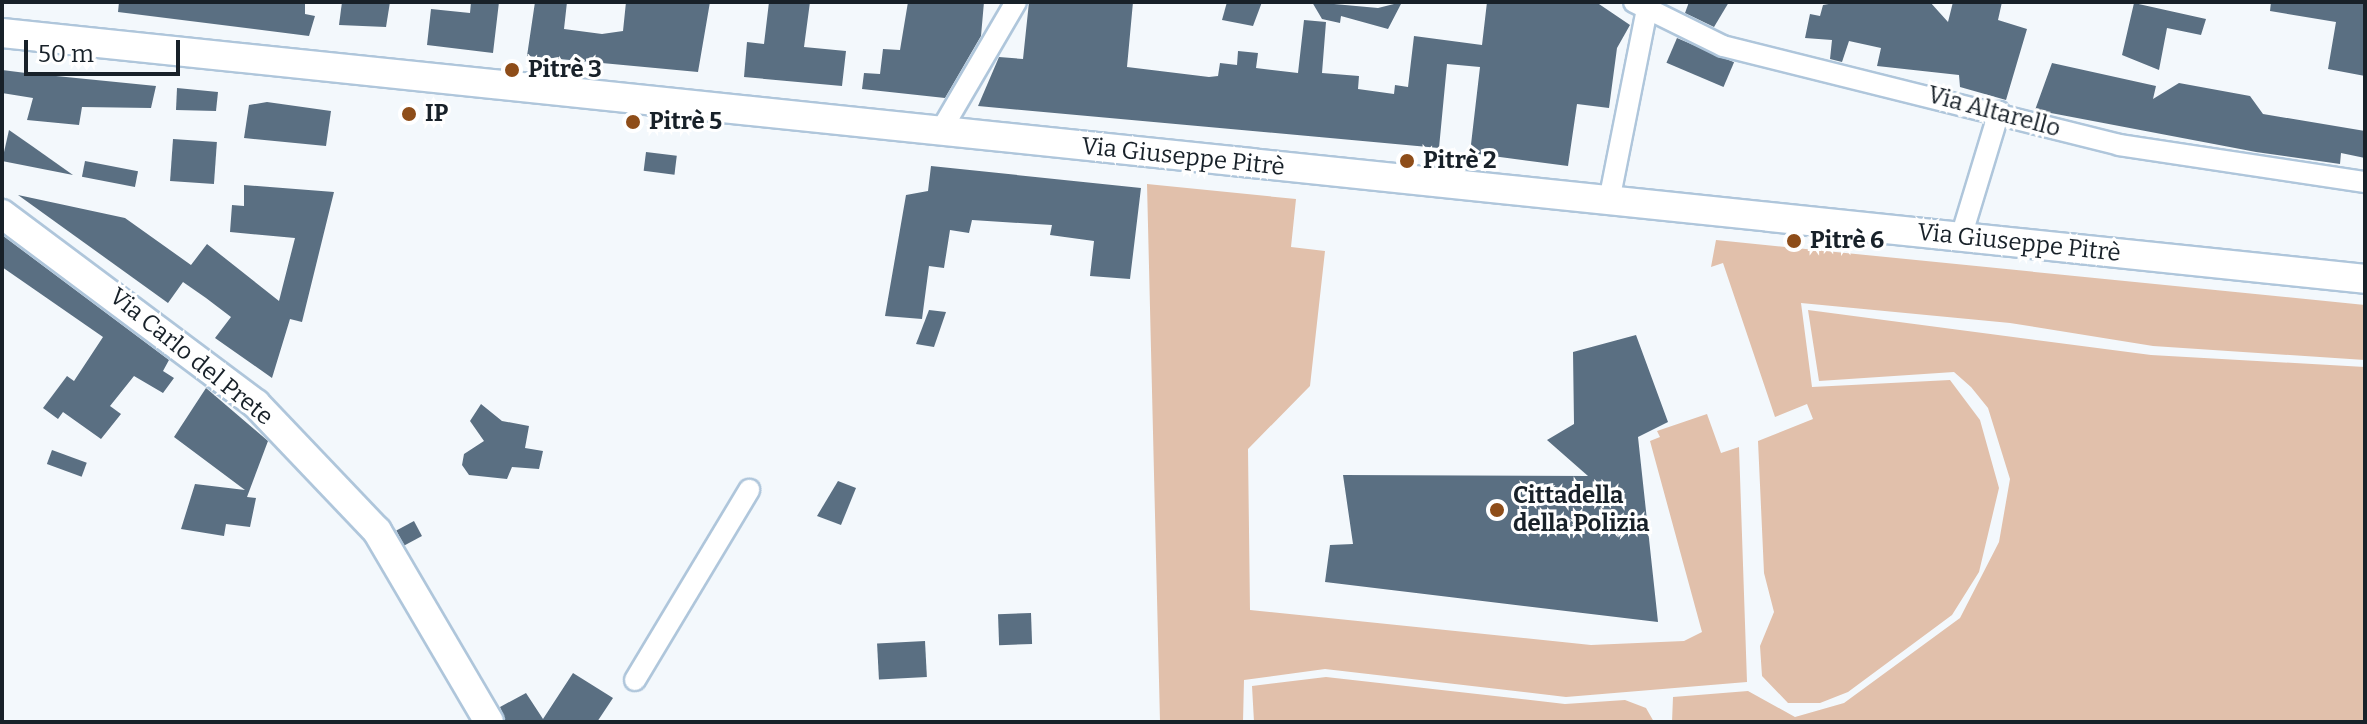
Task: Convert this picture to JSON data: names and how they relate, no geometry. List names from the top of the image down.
{
  "streets": {
    "street": ["Via Altarello", "Via Giuseppe Pitrè", "Via Carlo del Prete"]
  },
  "places": [
    "Pitrè 3",
    "IP",
    "Pitrè 5",
    "Pitrè 2",
    "Pitrè 6",
    "Cittadella della Polizia"
  ],
  "scale_bar": "50 m"
}
